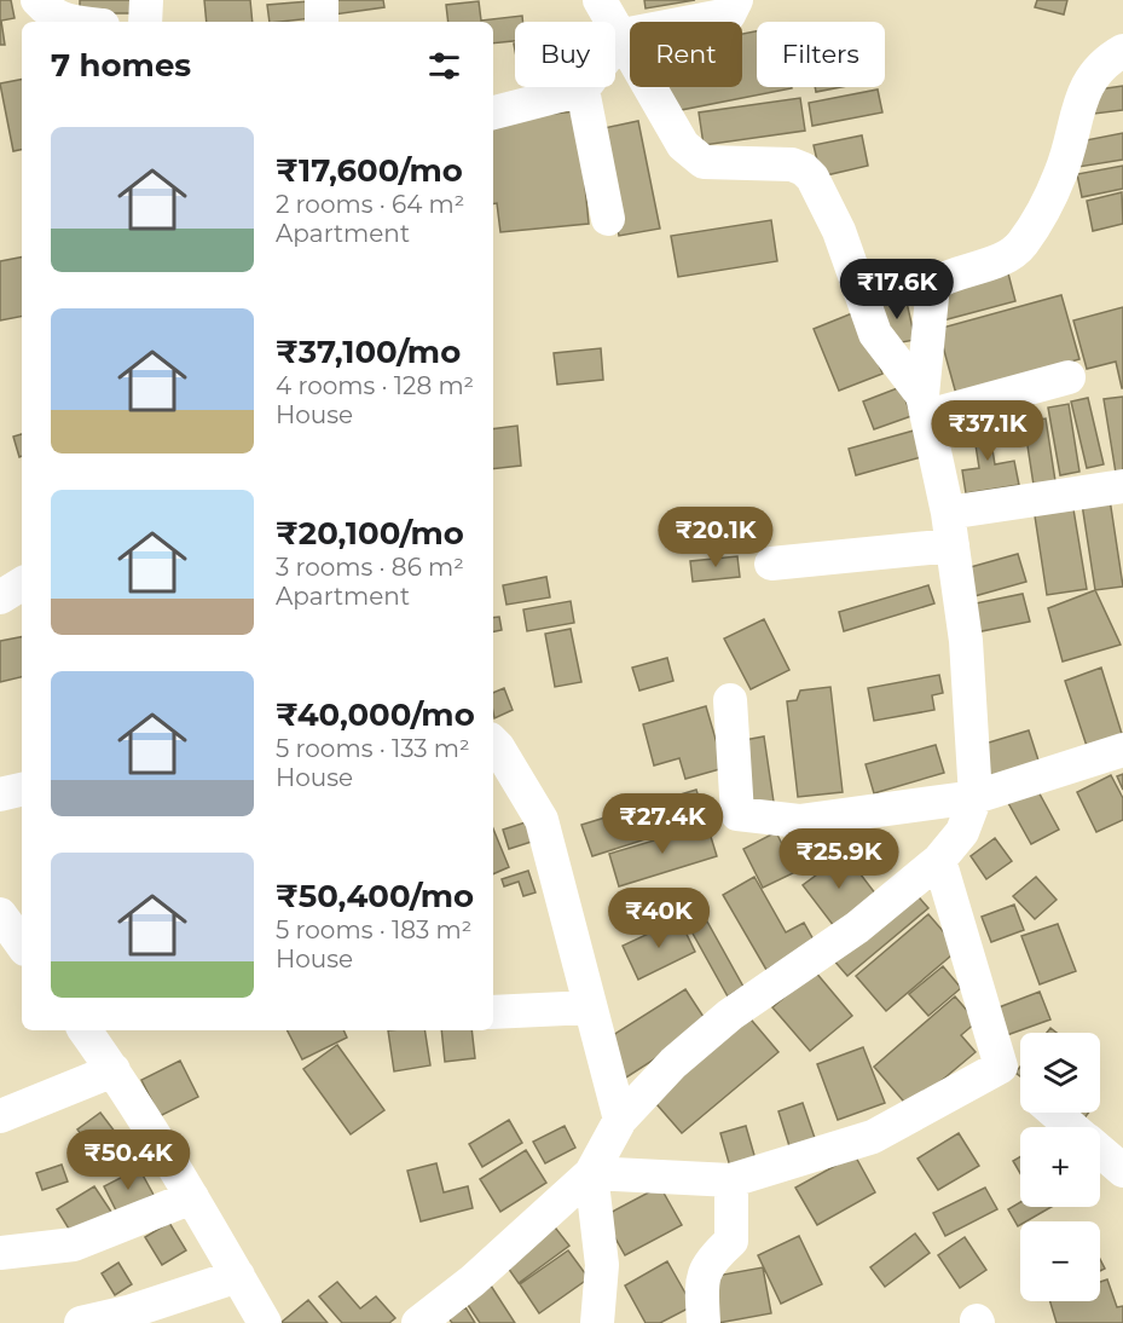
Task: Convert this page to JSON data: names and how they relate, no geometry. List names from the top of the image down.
{
  "page": {
    "chip": ["Buy", "Rent", "Filters"],
    "heading": "7 homes",
    "list": [
      {
        "name": "₹17,600/mo",
        "note": "2 rooms · 64 m² · Apartment"
      },
      {
        "name": "₹37,100/mo",
        "note": "4 rooms · 128 m² · House"
      },
      {
        "name": "₹20,100/mo",
        "note": "3 rooms · 86 m² · Apartment"
      },
      {
        "name": "₹40,000/mo",
        "note": "5 rooms · 133 m² · House"
      },
      {
        "name": "₹50,400/mo",
        "note": "5 rooms · 183 m² · House"
      }
    ],
    "price": [
      "₹17.6K",
      "₹37.1K",
      "₹20.1K",
      "₹27.4K",
      "₹25.9K",
      "₹40K",
      "₹50.4K"
    ],
    "map_buttons": ["+", "−"]
  }
}
